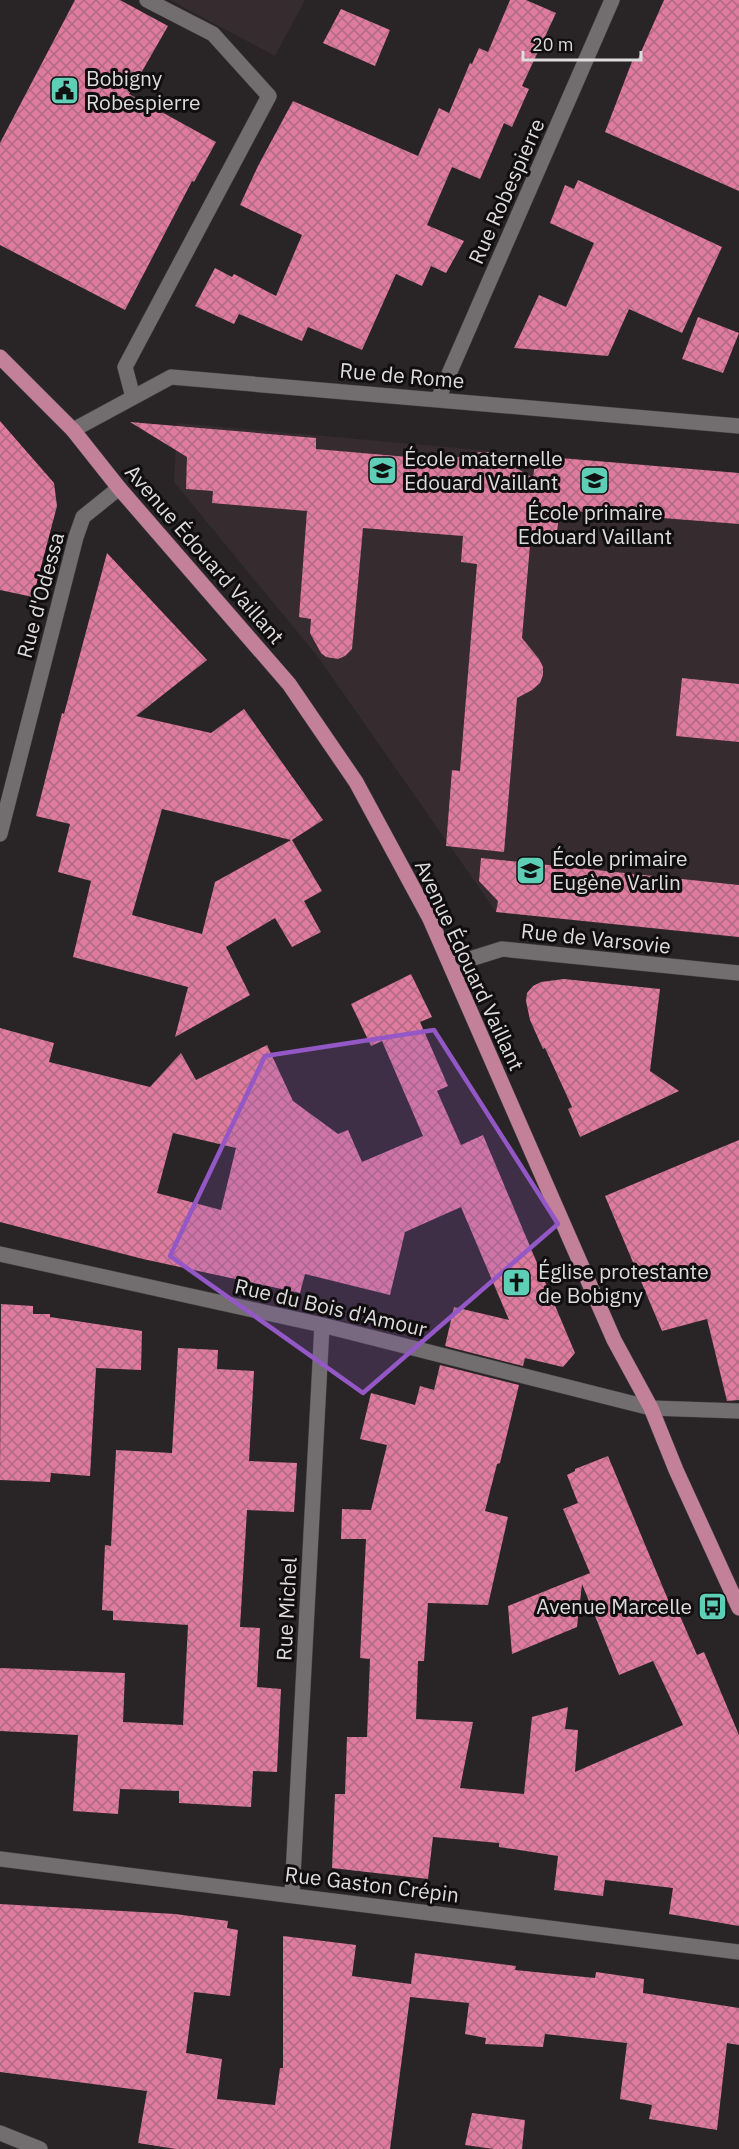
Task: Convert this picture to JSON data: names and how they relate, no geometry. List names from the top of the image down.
{
  "streets": {
    "main road": ["Avenue Édouard Vaillant"],
    "street": [
      "Rue Robespierre",
      "Rue de Rome",
      "Rue d'Odessa",
      "Rue de Varsovie",
      "Rue du Bois d'Amour",
      "Rue Michel",
      "Rue Gaston Crépin"
    ]
  },
  "crossings": [
    ["Rue Robespierre", "Rue de Rome"],
    ["Rue de Rome", "Avenue Édouard Vaillant"],
    ["Avenue Édouard Vaillant", "Rue d'Odessa"],
    ["Avenue Édouard Vaillant", "Rue de Varsovie"],
    ["Avenue Édouard Vaillant", "Rue du Bois d'Amour"],
    ["Rue du Bois d'Amour", "Rue Michel"],
    ["Rue Michel", "Rue Gaston Crépin"]
  ],
  "places": {
    "public building": ["Bobigny Robespierre"],
    "school or university": ["École maternelle Edouard Vaillant", "École primaire Edouard Vaillant", "École primaire Eugène Varlin"],
    "church": ["Église protestante de Bobigny"],
    "bus stop": ["Avenue Marcelle"]
  },
  "scale_bar": "20 m"
}
